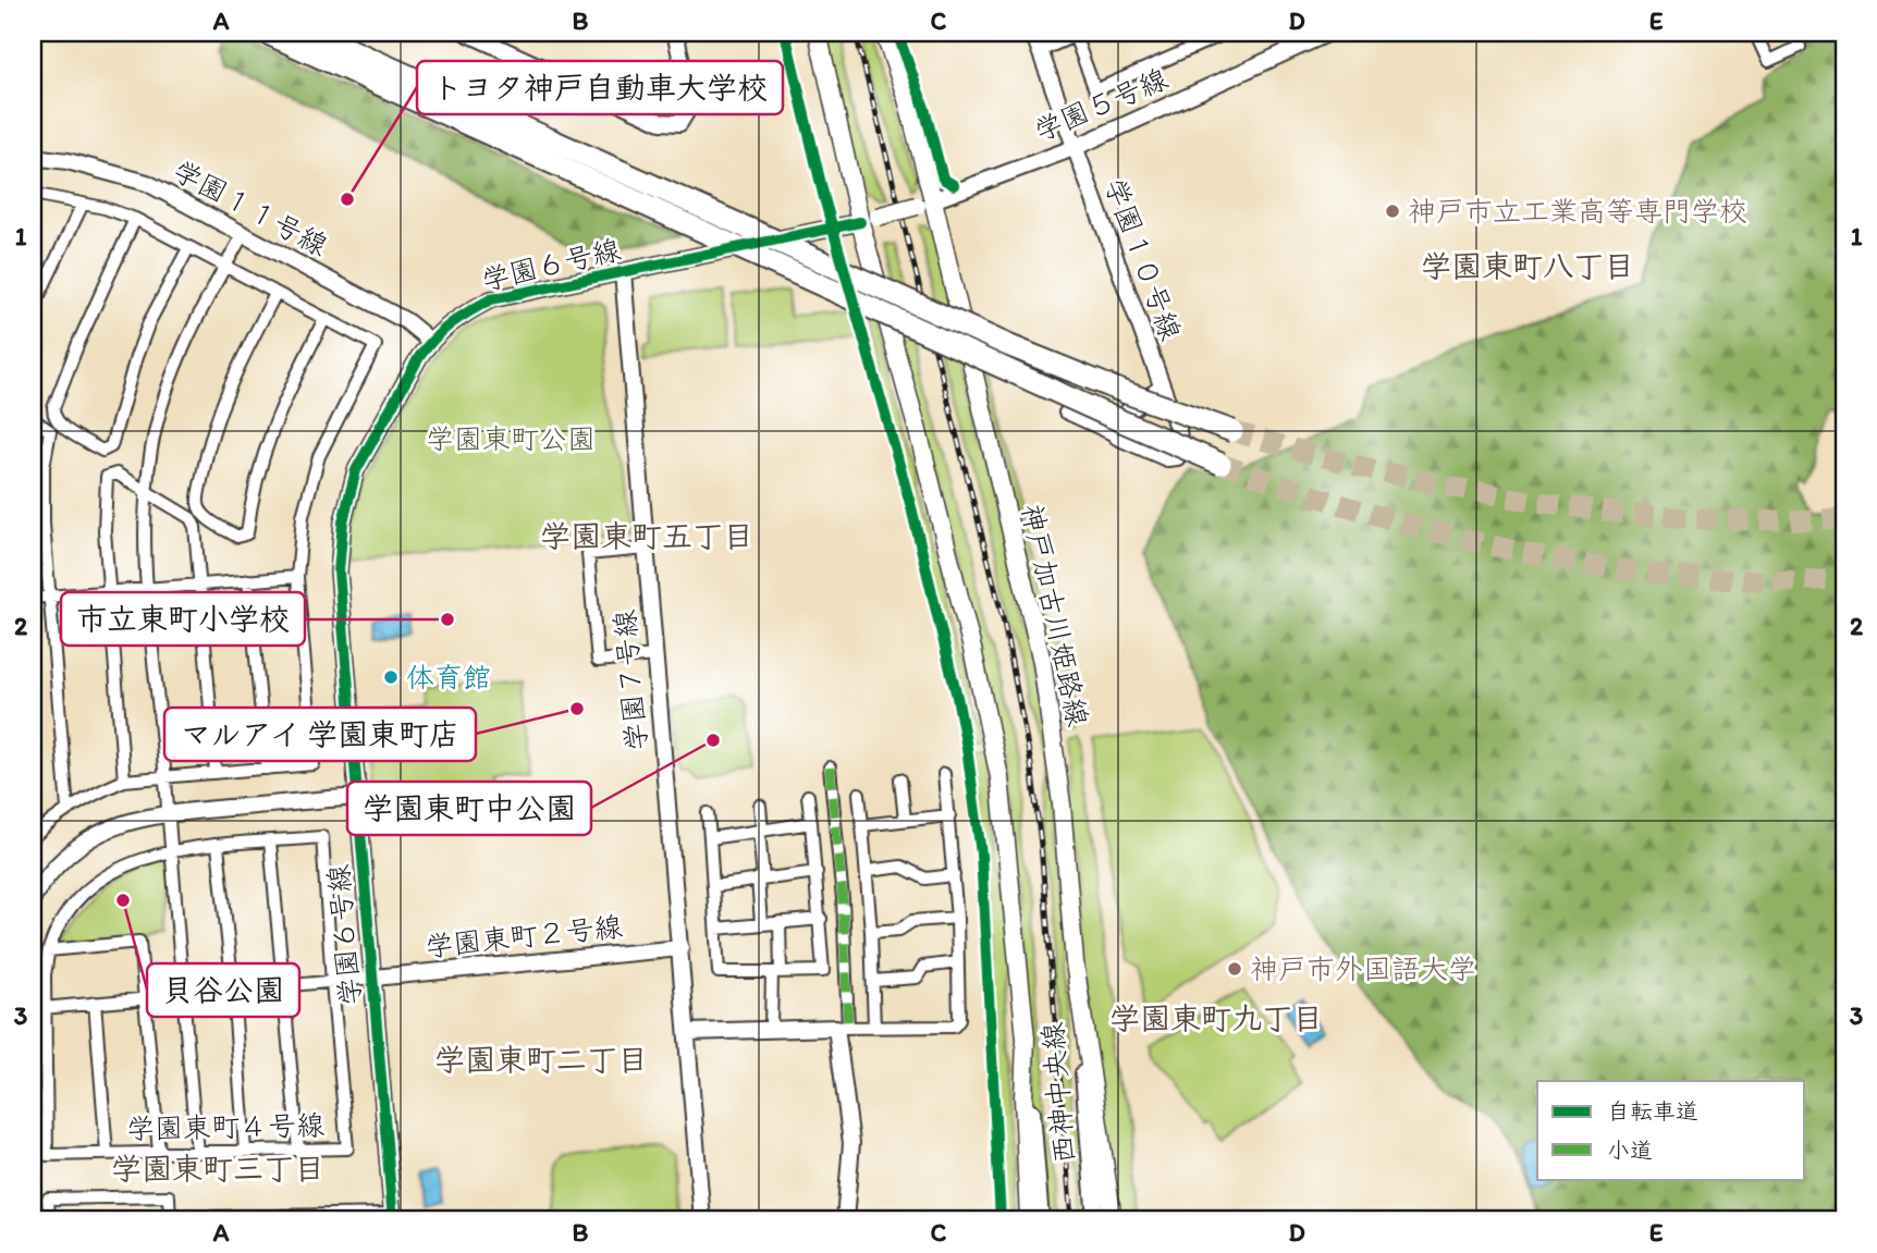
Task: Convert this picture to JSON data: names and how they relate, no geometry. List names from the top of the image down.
{
  "streets": {
    "main road": ["神戸加古川姫路線"],
    "street": [
      "学園５号線",
      "学園１１号線",
      "学園１０号線",
      "学園６号線",
      "学園７号線",
      "学園東町２号線",
      "西神中央線",
      "学園東町４号線"
    ]
  },
  "crossings": [
    ["学園５号線", "学園１０号線"],
    ["学園５号線", "神戸加古川姫路線"],
    ["学園１１号線", "学園６号線"],
    ["学園６号線", "学園７号線"],
    ["学園６号線", "学園東町２号線"],
    ["神戸加古川姫路線", "西神中央線"],
    ["学園７号線", "学園東町２号線"]
  ],
  "districts": [
    "学園東町八丁目",
    "学園東町五丁目",
    "学園東町九丁目",
    "学園東町二丁目",
    "学園東町三丁目"
  ],
  "parks": ["学園東町公園"],
  "places": [
    "トヨタ神戸自動車大学校",
    "神戸市立工業高等専門学校",
    "市立東町小学校",
    "体育館",
    "マルアイ 学園東町店",
    "学園東町中公園",
    "貝谷公園",
    "神戸市外国語大学"
  ],
  "legend": ["自転車道", "小道"],
  "grid": {
    "columns": [
      "A",
      "B",
      "C",
      "D",
      "E"
    ],
    "rows": ["1", "2", "3"]
  }
}
